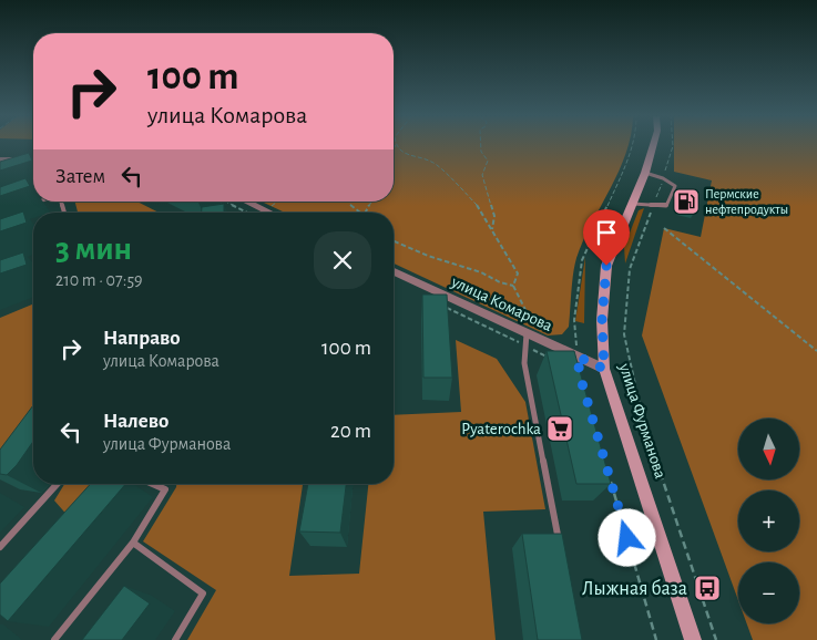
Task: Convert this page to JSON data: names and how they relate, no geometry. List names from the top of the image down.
{
  "streets": {
    "main road": ["улица Фурманова"],
    "street": ["улица Комарова"]
  },
  "crossings": [
    ["улица Комарова", "улица Фурманова"]
  ],
  "places": {
    "fuel station": ["Пермские нефтепродукты"],
    "supermarket": ["Pyaterochka"],
    "bus stop": ["Лыжная база"]
  },
  "north": "bottom",
  "page": {
    "turn": ["100 m", "улица Комарова"],
    "then": "Затем",
    "heading": ["3 мин", "210 m · 07:59"],
    "list": [
      {
        "name": "Направо",
        "note": "улица Комарова",
        "value": "100 m"
      },
      {
        "name": "Налево",
        "note": "улица Фурманова",
        "value": "20 m"
      }
    ],
    "map_buttons": ["+", "−"]
  }
}
